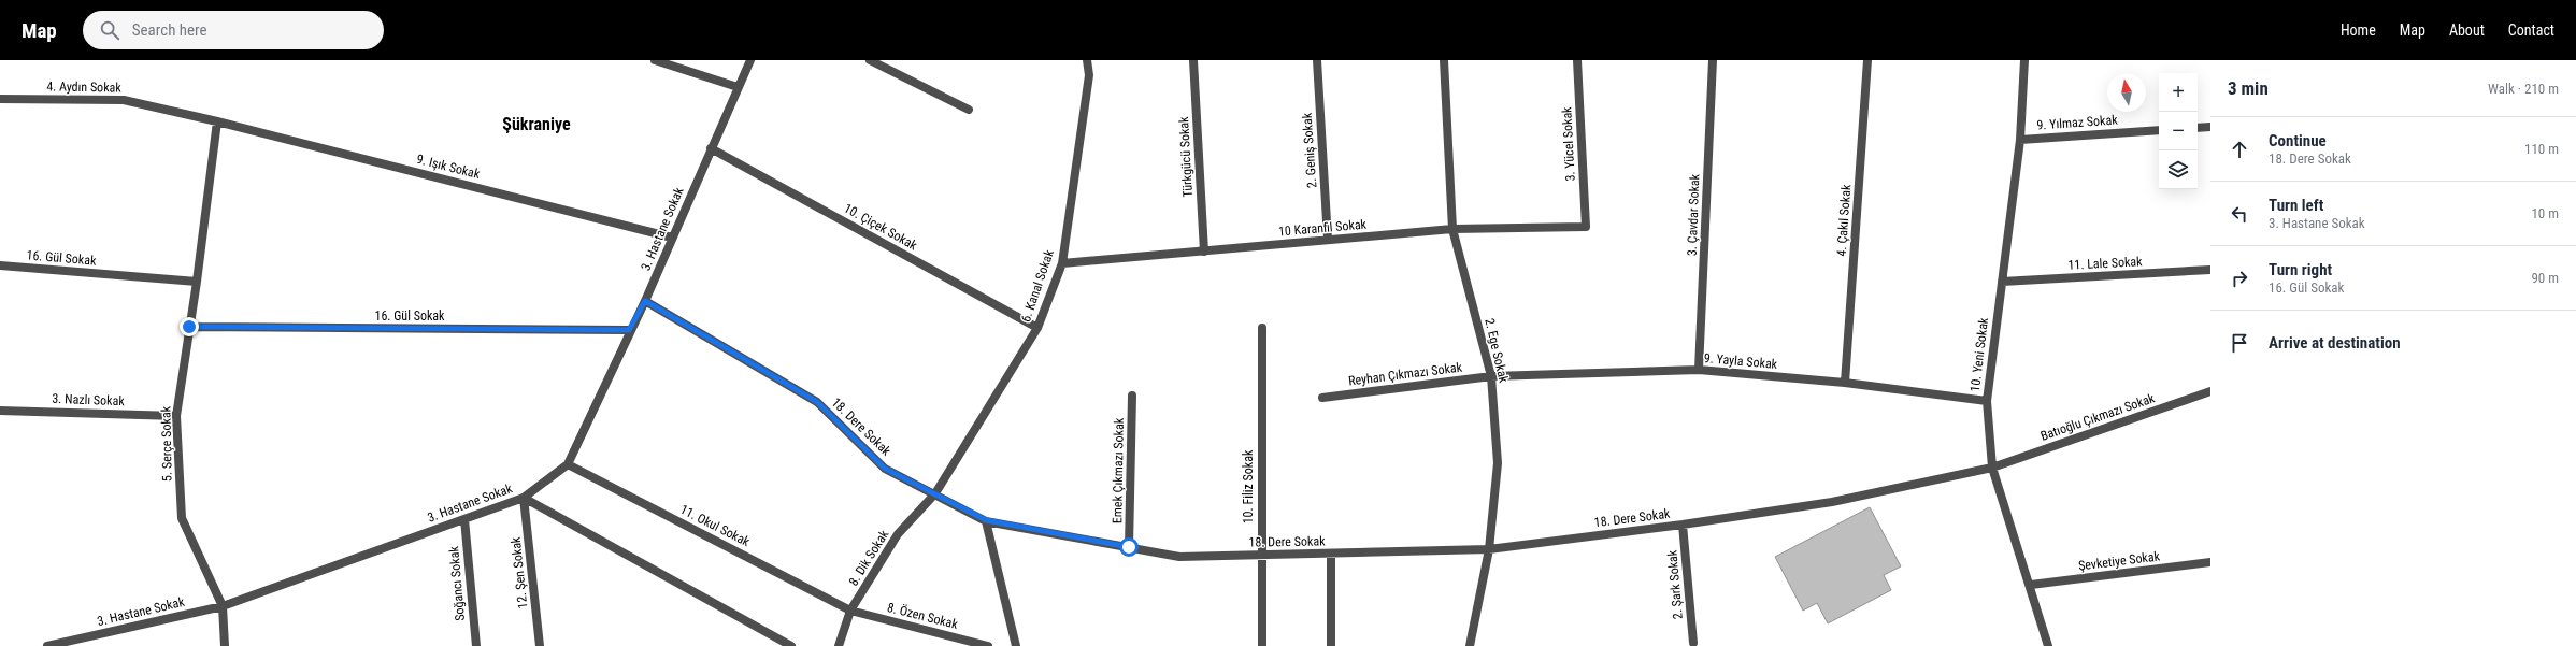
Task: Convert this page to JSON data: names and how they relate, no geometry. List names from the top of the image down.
{
  "streets": {
    "street": [
      "4. Aydın Sokak",
      "9. Yılmaz Sokak",
      "3. Yücel Sokak",
      "2. Geniş Sokak",
      "Türkgücü Sokak",
      "9. Işık Sokak",
      "3. Çavdar Sokak",
      "4. Çakıl Sokak",
      "10. Çiçek Sokak",
      "10 Karanfil Sokak",
      "3. Hastane Sokak",
      "16. Gül Sokak",
      "11. Lale Sokak",
      "6. Kanal Sokak",
      "2. Ege Sokak",
      "10. Yeni Sokak",
      "9. Yayla Sokak",
      "Reyhan Çıkmazı Sokak",
      "3. Nazlı Sokak",
      "Batıoğlu Çıkmazı Sokak",
      "18. Dere Sokak",
      "5. Serçe Sokak",
      "Emek Çıkmazı Sokak",
      "10. Filiz Sokak",
      "11. Okul Sokak",
      "8. Dik Sokak",
      "Şevketiye Sokak",
      "12. Şen Sokak",
      "Soğancı Sokak",
      "2. Şark Sokak",
      "8. Özen Sokak"
    ]
  },
  "crossings": [
    ["4. Aydın Sokak", "9. Işık Sokak"],
    ["4. Aydın Sokak", "5. Serçe Sokak"],
    ["9. Yılmaz Sokak", "10. Yeni Sokak"],
    ["3. Yücel Sokak", "10 Karanfil Sokak"],
    ["2. Geniş Sokak", "10 Karanfil Sokak"],
    ["Türkgücü Sokak", "10 Karanfil Sokak"],
    ["9. Işık Sokak", "3. Hastane Sokak"],
    ["9. Işık Sokak", "5. Serçe Sokak"],
    ["3. Çavdar Sokak", "9. Yayla Sokak"],
    ["4. Çakıl Sokak", "9. Yayla Sokak"],
    ["10. Çiçek Sokak", "3. Hastane Sokak"],
    ["10. Çiçek Sokak", "6. Kanal Sokak"],
    ["10 Karanfil Sokak", "6. Kanal Sokak"],
    ["10 Karanfil Sokak", "2. Ege Sokak"],
    ["3. Hastane Sokak", "16. Gül Sokak"],
    ["3. Hastane Sokak", "18. Dere Sokak"],
    ["3. Hastane Sokak", "5. Serçe Sokak"],
    ["3. Hastane Sokak", "11. Okul Sokak"],
    ["3. Hastane Sokak", "12. Şen Sokak"],
    ["3. Hastane Sokak", "Soğancı Sokak"],
    ["16. Gül Sokak", "5. Serçe Sokak"],
    ["11. Lale Sokak", "10. Yeni Sokak"],
    ["6. Kanal Sokak", "18. Dere Sokak"],
    ["6. Kanal Sokak", "8. Dik Sokak"],
    ["2. Ege Sokak", "9. Yayla Sokak"],
    ["2. Ege Sokak", "Reyhan Çıkmazı Sokak"],
    ["2. Ege Sokak", "18. Dere Sokak"],
    ["10. Yeni Sokak", "9. Yayla Sokak"],
    ["10. Yeni Sokak", "Batıoğlu Çıkmazı Sokak"],
    ["10. Yeni Sokak", "18. Dere Sokak"],
    ["10. Yeni Sokak", "Şevketiye Sokak"],
    ["9. Yayla Sokak", "Reyhan Çıkmazı Sokak"],
    ["3. Nazlı Sokak", "5. Serçe Sokak"],
    ["Batıoğlu Çıkmazı Sokak", "18. Dere Sokak"],
    ["18. Dere Sokak", "Emek Çıkmazı Sokak"],
    ["18. Dere Sokak", "10. Filiz Sokak"],
    ["18. Dere Sokak", "8. Dik Sokak"],
    ["18. Dere Sokak", "2. Şark Sokak"],
    ["11. Okul Sokak", "8. Dik Sokak"],
    ["11. Okul Sokak", "8. Özen Sokak"],
    ["8. Dik Sokak", "8. Özen Sokak"]
  ],
  "districts": ["Şükraniye"],
  "north": "top",
  "page": {
    "header": "Map",
    "search": "Search here",
    "nav": [
      "Home",
      "Map",
      "About",
      "Contact"
    ],
    "heading": ["3 min", "Walk · 210 m"],
    "map_buttons": ["+", "−"],
    "list": [
      ["Continue", "18. Dere Sokak", "110 m"],
      ["Turn left", "3. Hastane Sokak", "10 m"],
      ["Turn right", "16. Gül Sokak", "90 m"],
      "Arrive at destination"
    ]
  }
}
